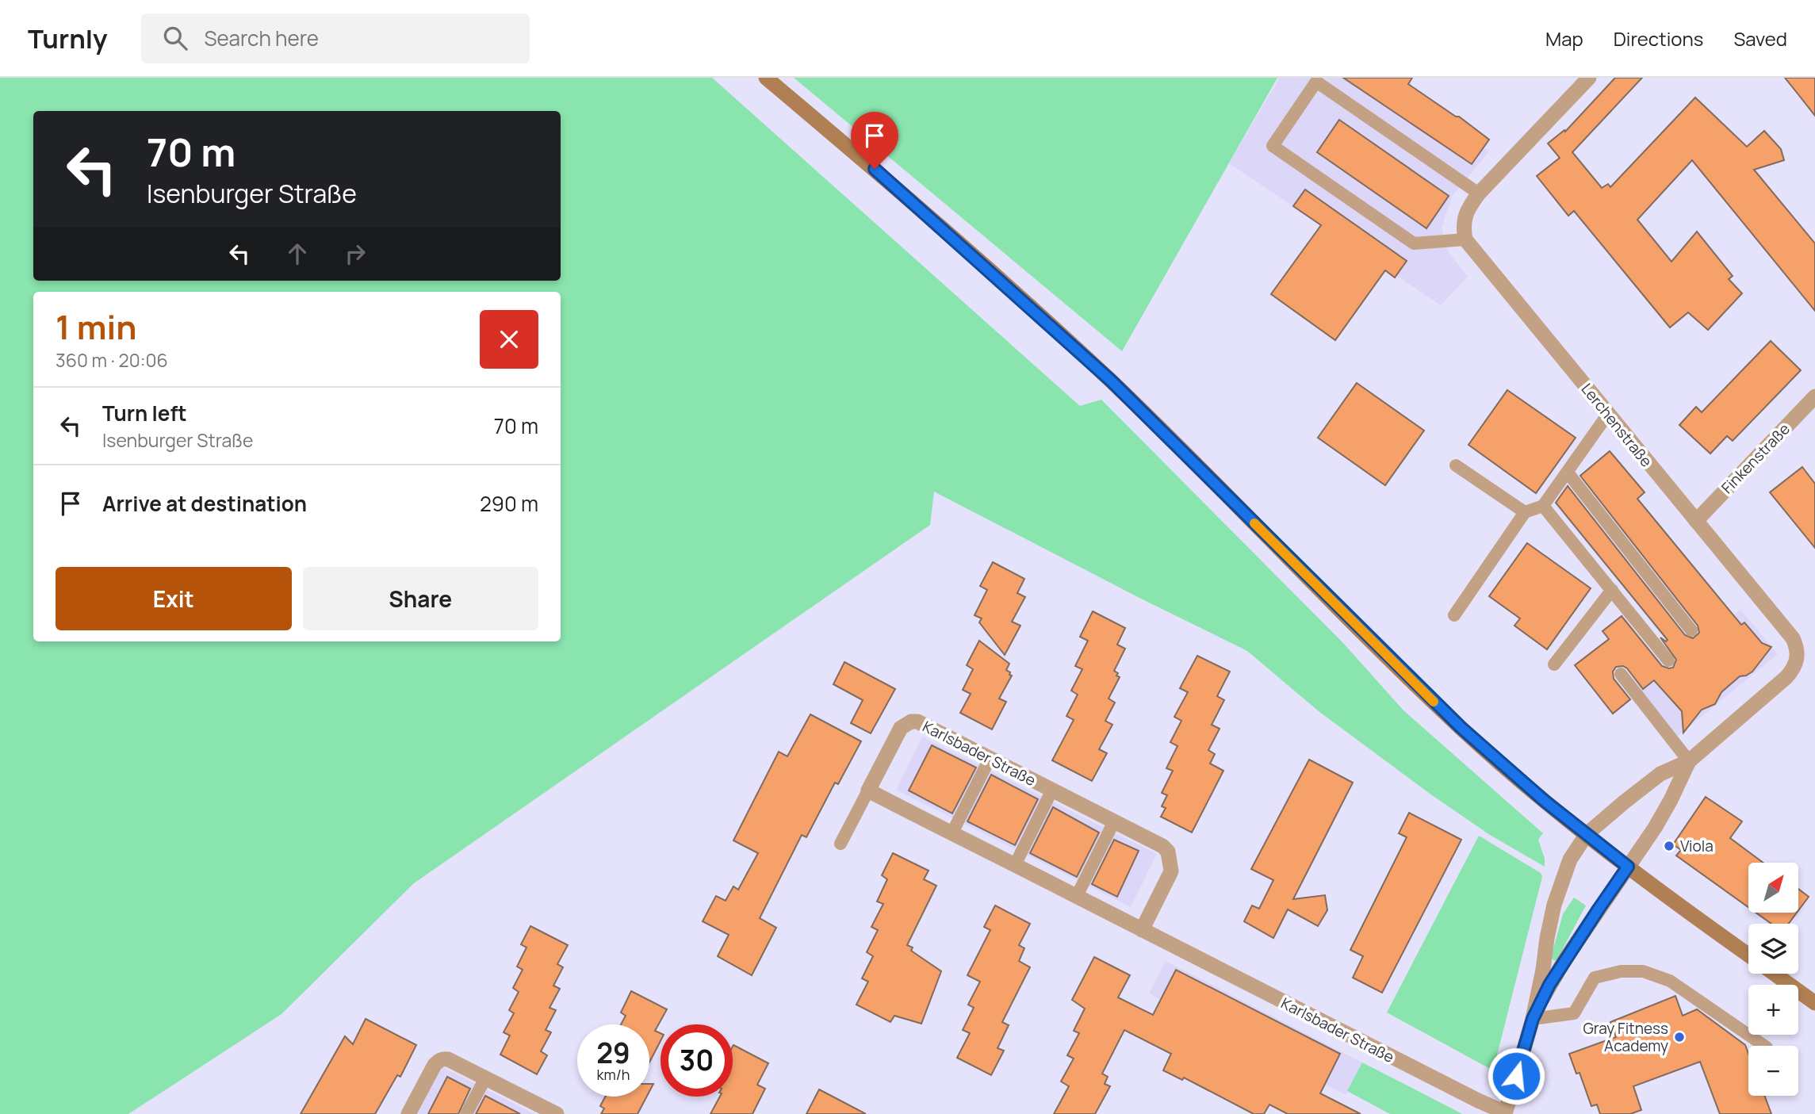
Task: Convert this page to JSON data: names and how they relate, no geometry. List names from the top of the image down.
{
  "streets": {
    "street": ["Lerchenstraße", "Finkenstraße", "Karlsbader Straße"]
  },
  "crossings": [
    ["Lerchenstraße", "Finkenstraße"]
  ],
  "places": ["Viola", "Gray Fitness Academy"],
  "north": "top right",
  "page": {
    "header": "Turnly",
    "search": "Search here",
    "nav": ["Map", "Directions", "Saved"],
    "turn": ["70 m", "Isenburger Straße"],
    "heading": ["1 min", "360 m · 20:06"],
    "list": [
      {
        "name": "Turn left",
        "note": "Isenburger Straße",
        "value": "70 m"
      },
      {
        "name": "Arrive at destination",
        "value": "290 m"
      }
    ],
    "buttons": ["Exit", "Share"],
    "map_buttons": ["+", "−"],
    "speed": "29 km/h",
    "limit": "30"
  }
}
